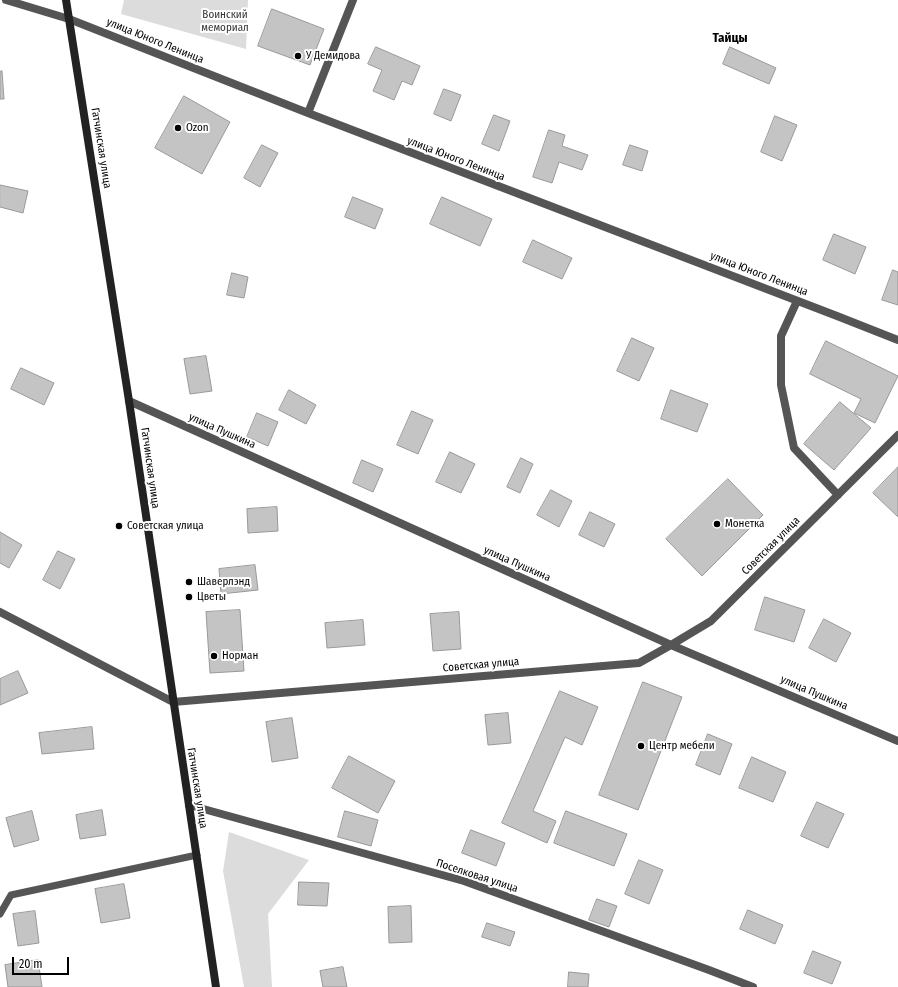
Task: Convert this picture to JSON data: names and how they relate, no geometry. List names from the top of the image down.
{
  "streets": {
    "main road": ["Гатчинская улица"],
    "street": [
      "улица Юного Ленинца",
      "улица Пушкина",
      "Советская улица",
      "Поселковая улица"
    ]
  },
  "crossings": [
    ["улица Юного Ленинца", "Гатчинская улица"],
    ["Гатчинская улица", "улица Пушкина"],
    ["Гатчинская улица", "Советская улица"],
    ["Гатчинская улица", "Поселковая улица"],
    ["улица Пушкина", "Советская улица"]
  ],
  "districts": ["Тайцы"],
  "parks": ["Воинский мемориал"],
  "places": [
    "У Демидова",
    "Ozon",
    "Монетка",
    "Советская улица",
    "Шаверлэнд",
    "Цветы",
    "Норман",
    "Центр мебели"
  ],
  "scale_bar": "20 m"
}
